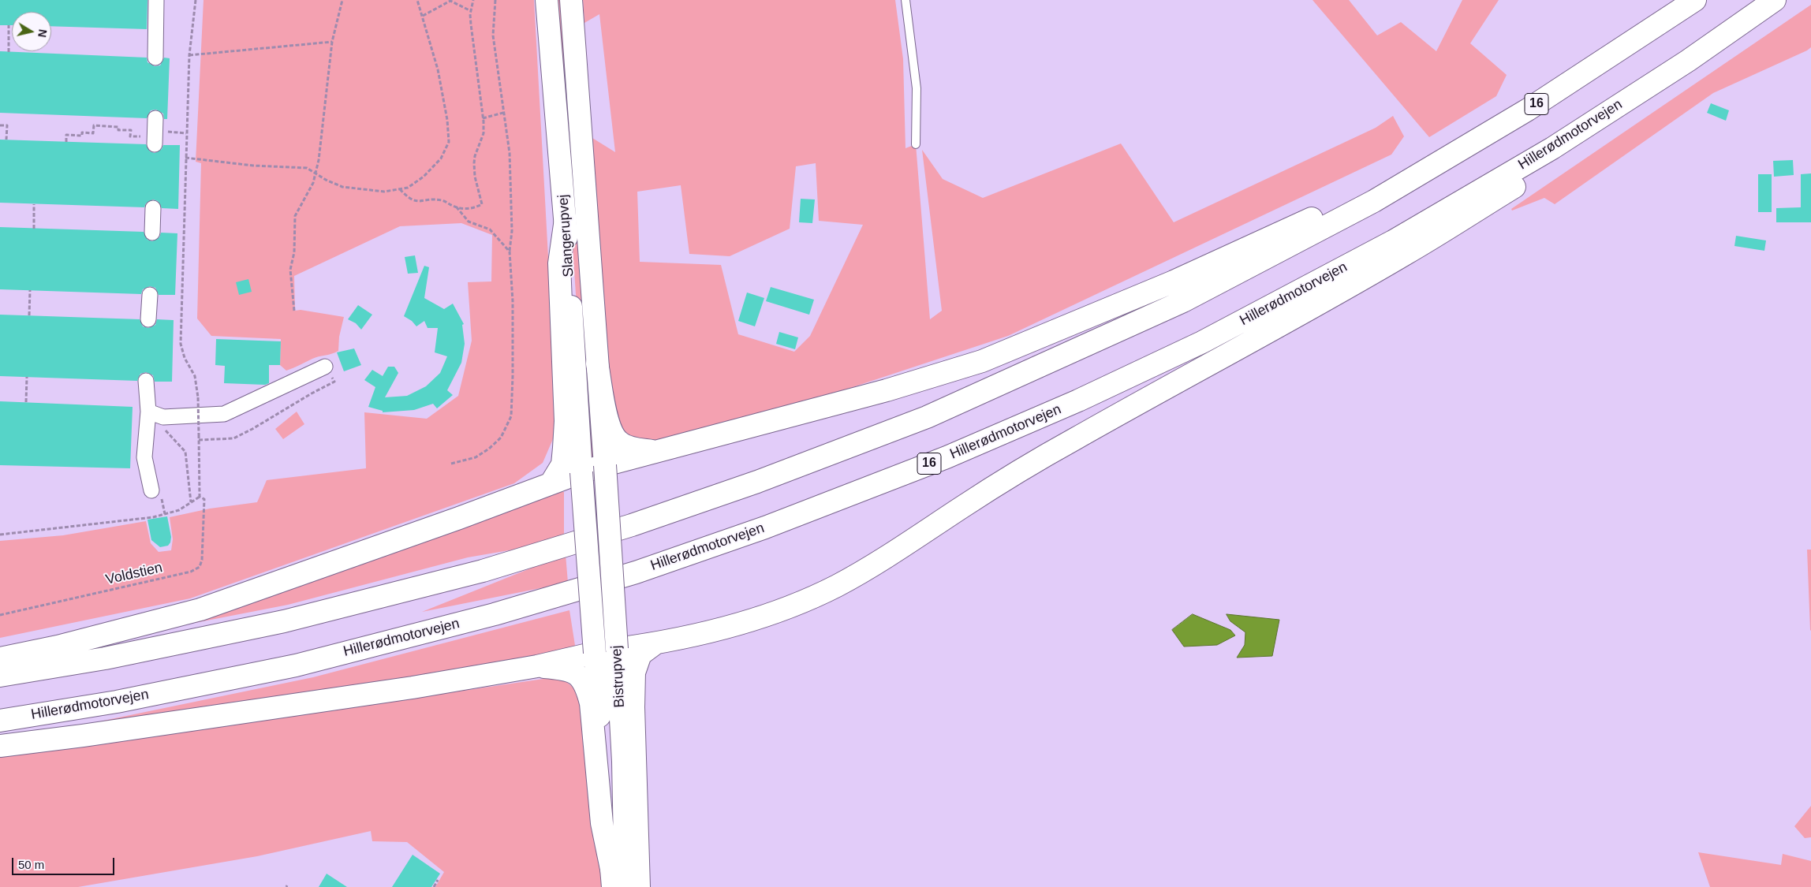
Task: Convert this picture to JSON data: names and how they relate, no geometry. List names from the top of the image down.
{
  "streets": {
    "main road": [
      "16",
      "Hillerødmotorvejen",
      "Slangerupvej",
      "Bistrupvej"
    ],
    "path": ["Voldstien"]
  },
  "crossings": [
    ["Slangerupvej", "Bistrupvej"]
  ],
  "scale_bar": "50 m",
  "north": "right"
}
